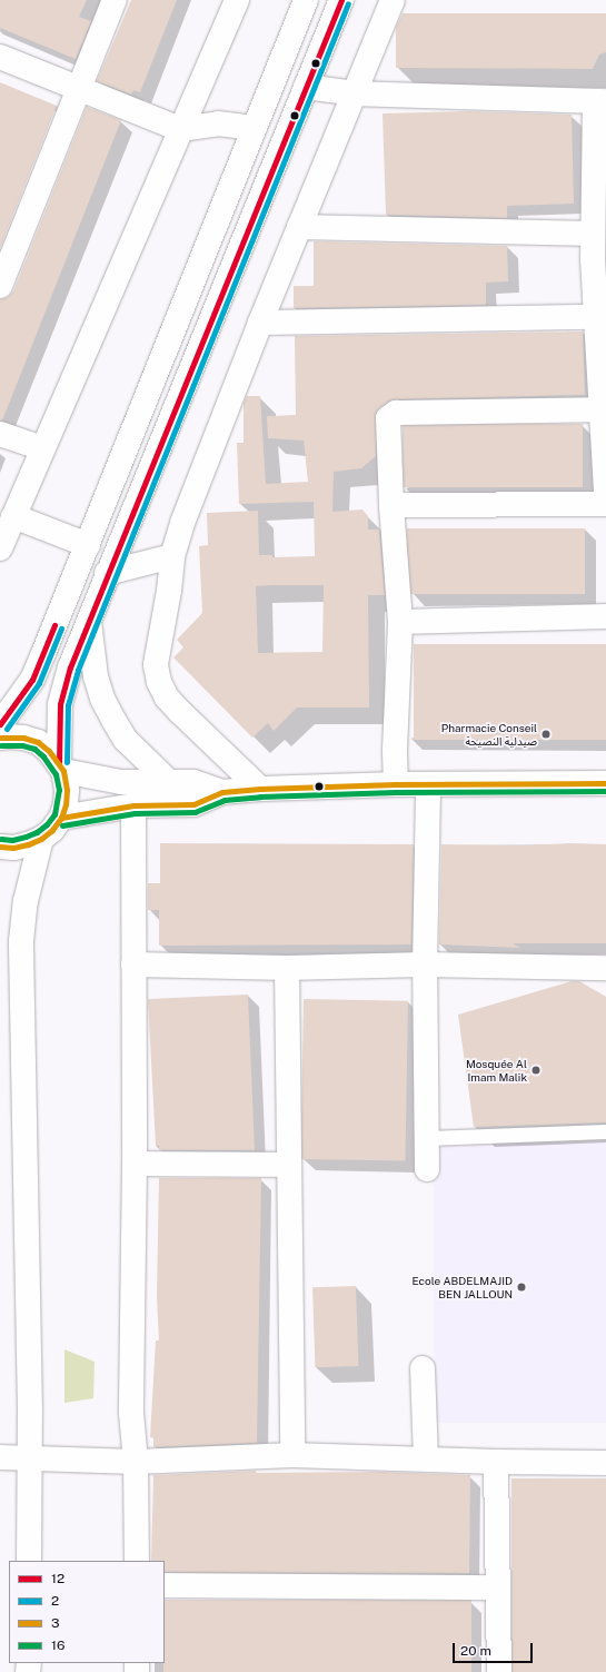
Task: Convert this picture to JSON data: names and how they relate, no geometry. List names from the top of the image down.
{
  "places": ["Pharmacie Conseil صيدلية النصيحة", "Mosquée Al Imam Malik", "Ecole ABDELMAJID BEN JALLOUN"],
  "lines": [
    "transit line 12",
    "transit line 2",
    "transit line 3",
    "transit line 16"
  ],
  "legend": [
    "12",
    "2",
    "3",
    "16"
  ],
  "scale_bar": "20 m"
}
